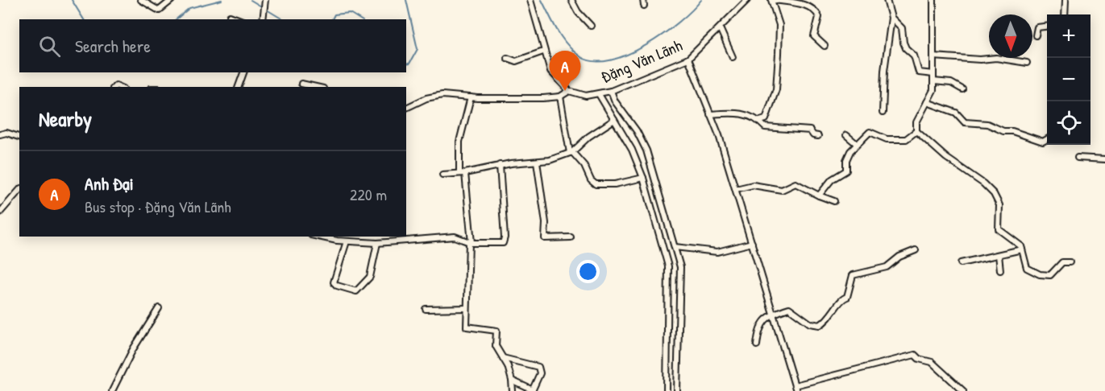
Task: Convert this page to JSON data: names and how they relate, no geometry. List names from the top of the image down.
{
  "streets": {
    "street": ["Đặng Văn Lãnh"]
  },
  "north": "bottom",
  "page": {
    "map_buttons": ["+", "−"],
    "search": "Search here",
    "pins": "A",
    "heading": "Nearby",
    "list": [
      {
        "mark": "A",
        "name": "Anh Đại",
        "note": "Bus stop · Đặng Văn Lãnh",
        "value": "220 m"
      }
    ]
  }
}
